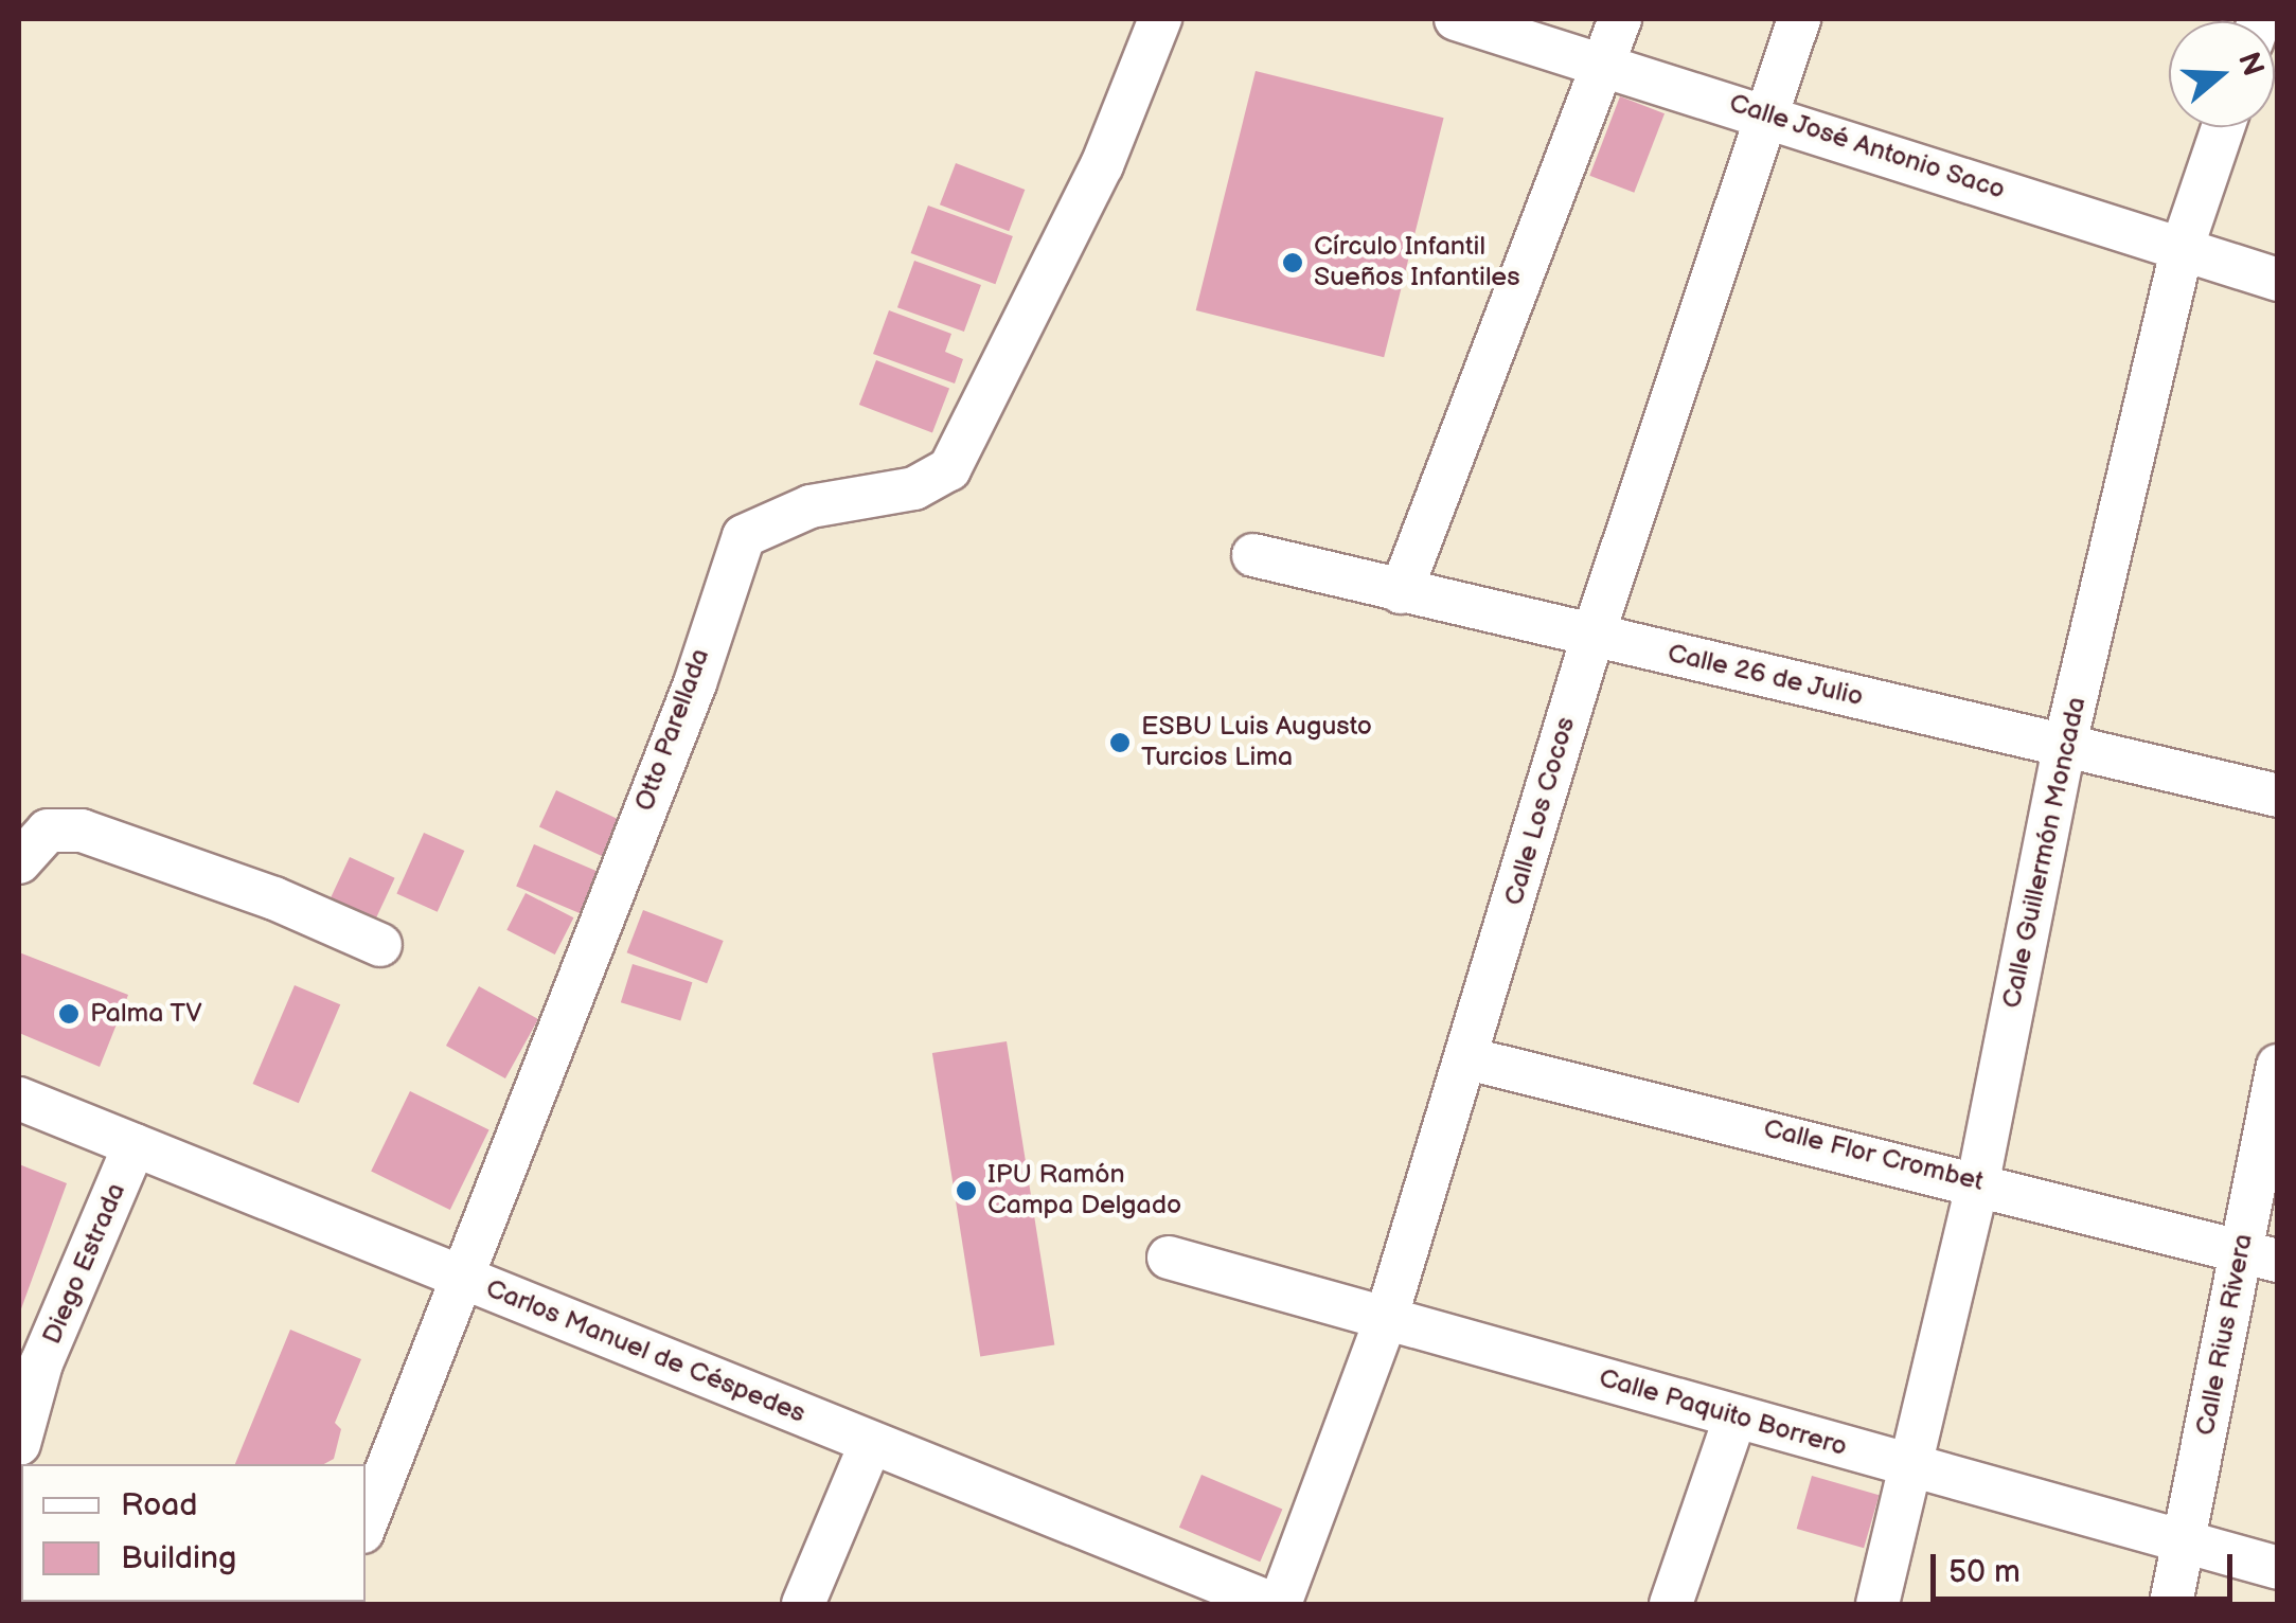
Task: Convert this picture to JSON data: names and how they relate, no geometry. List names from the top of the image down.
{
  "streets": {
    "street": [
      "Calle José Antonio Saco",
      "Calle 26 de Julio",
      "Otto Parellada",
      "Calle Los Cocos",
      "Calle Guillermón Moncada",
      "Calle Flor Crombet",
      "Diego Estrada",
      "Calle Rius Rivera",
      "Carlos Manuel de Céspedes",
      "Calle Paquito Borrero"
    ]
  },
  "crossings": [
    ["Calle José Antonio Saco", "Calle Los Cocos"],
    ["Calle José Antonio Saco", "Calle Guillermón Moncada"],
    ["Calle 26 de Julio", "Calle Los Cocos"],
    ["Calle 26 de Julio", "Calle Guillermón Moncada"],
    ["Otto Parellada", "Carlos Manuel de Céspedes"],
    ["Calle Los Cocos", "Calle Flor Crombet"],
    ["Calle Los Cocos", "Carlos Manuel de Céspedes"],
    ["Calle Los Cocos", "Calle Paquito Borrero"],
    ["Calle Guillermón Moncada", "Calle Flor Crombet"],
    ["Calle Guillermón Moncada", "Calle Paquito Borrero"],
    ["Calle Flor Crombet", "Calle Rius Rivera"],
    ["Diego Estrada", "Carlos Manuel de Céspedes"],
    ["Calle Rius Rivera", "Calle Paquito Borrero"]
  ],
  "places": [
    "Círculo Infantil Sueños Infantiles",
    "ESBU Luis Augusto Turcios Lima",
    "Palma TV",
    "IPU Ramón Campa Delgado"
  ],
  "legend": ["Road", "Building"],
  "scale_bar": "50 m",
  "north": "right"
}
